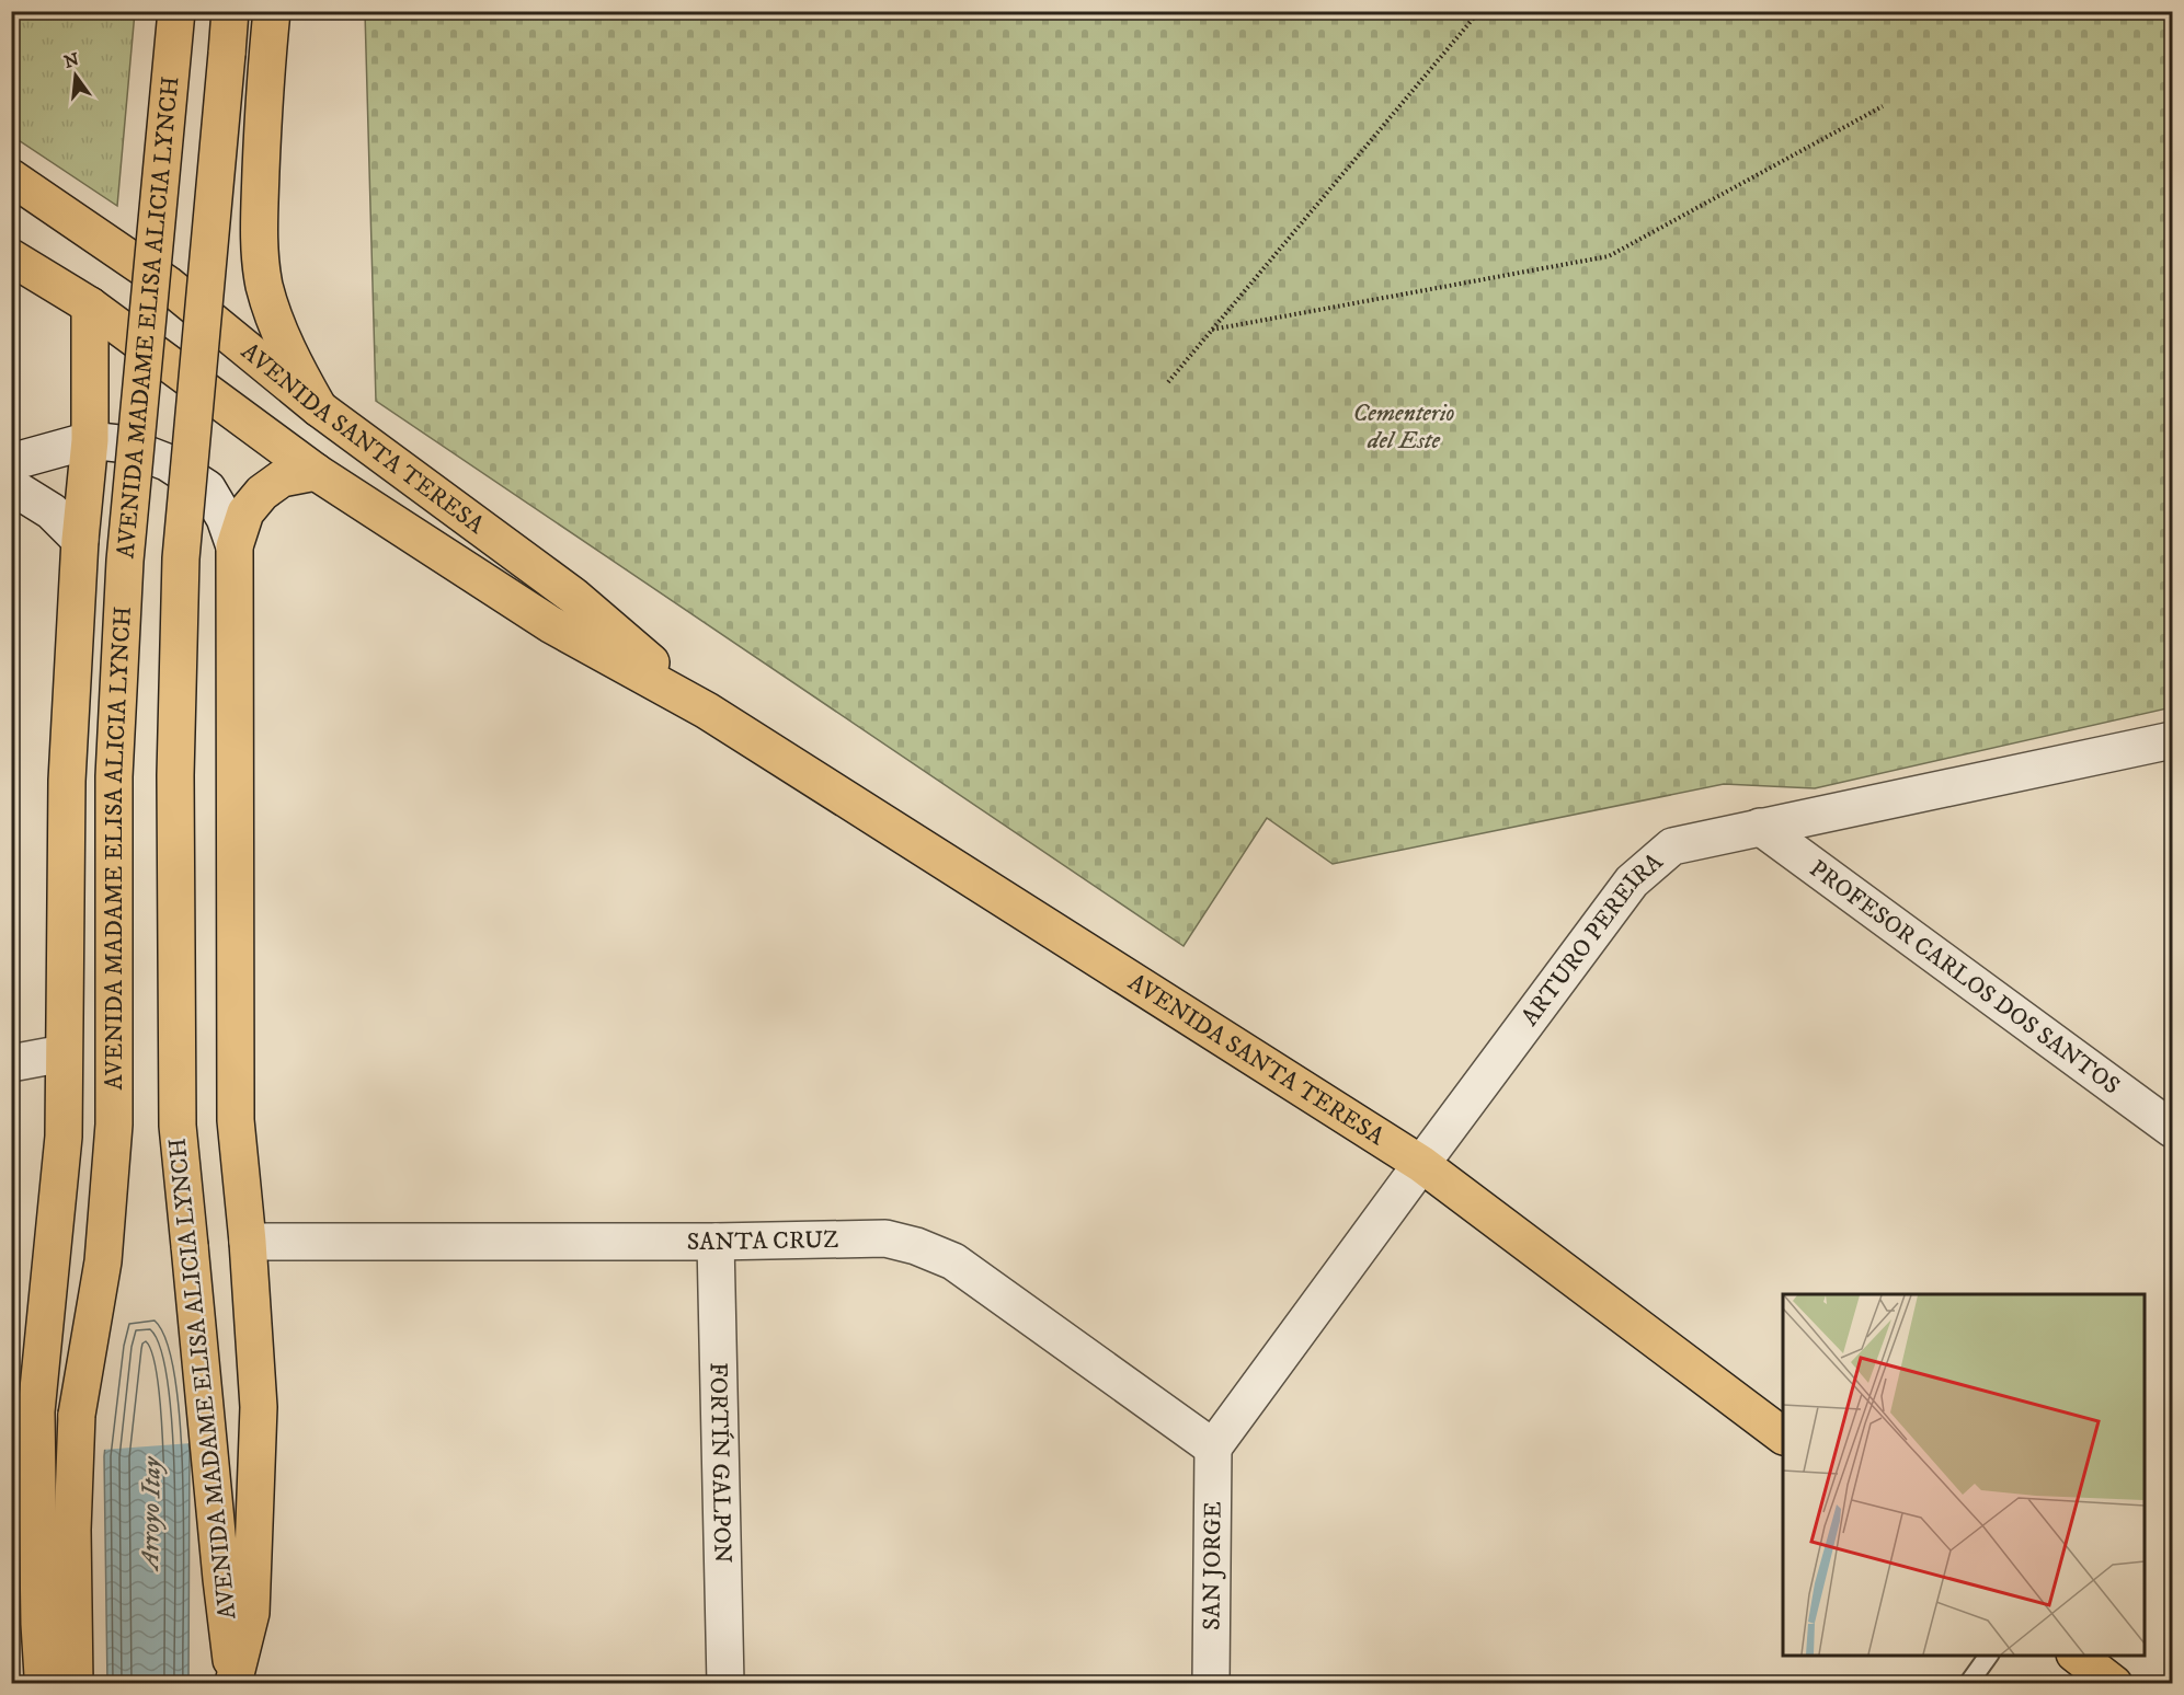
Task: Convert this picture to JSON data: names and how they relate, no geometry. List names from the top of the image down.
{
  "streets": {
    "main road": ["AVENIDA MADAME ELISA ALICIA LYNCH", "AVENIDA SANTA TERESA"],
    "street": [
      "ARTURO PEREIRA",
      "PROFESOR CARLOS DOS SANTOS",
      "SANTA CRUZ",
      "FORTÍN GALPON",
      "SAN JORGE"
    ]
  },
  "crossings": [
    ["AVENIDA SANTA TERESA", "ARTURO PEREIRA"],
    ["ARTURO PEREIRA", "PROFESOR CARLOS DOS SANTOS"],
    ["ARTURO PEREIRA", "SANTA CRUZ"],
    ["ARTURO PEREIRA", "SAN JORGE"],
    ["SANTA CRUZ", "FORTÍN GALPON"],
    ["SANTA CRUZ", "SAN JORGE"]
  ],
  "water": ["Arroyo Itay"],
  "parks": ["Cementerio del Este"],
  "north": "top"
}
